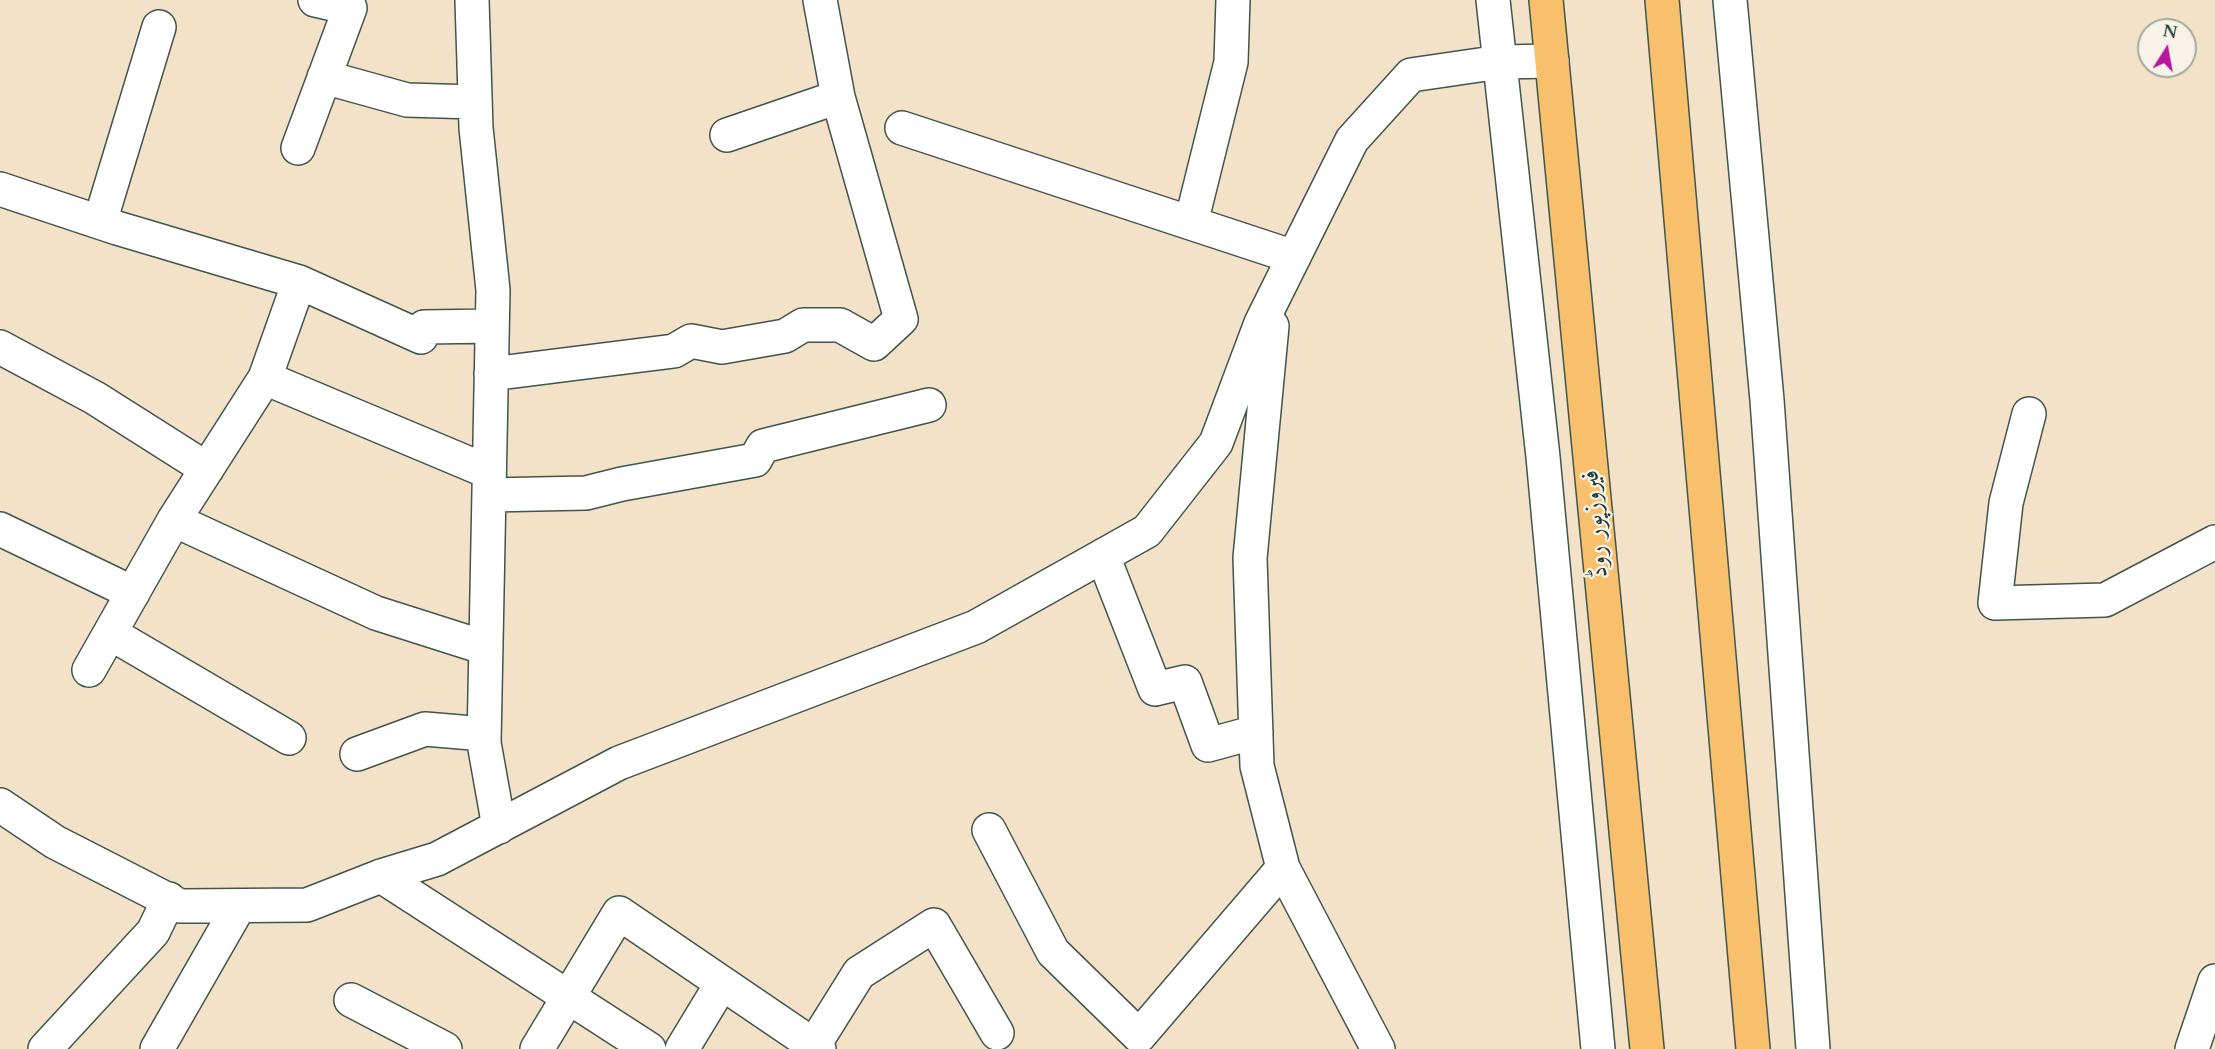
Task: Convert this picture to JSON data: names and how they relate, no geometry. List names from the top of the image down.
{
  "streets": {
    "highway": ["فیروزپور روڈ"]
  },
  "north": "top"
}
